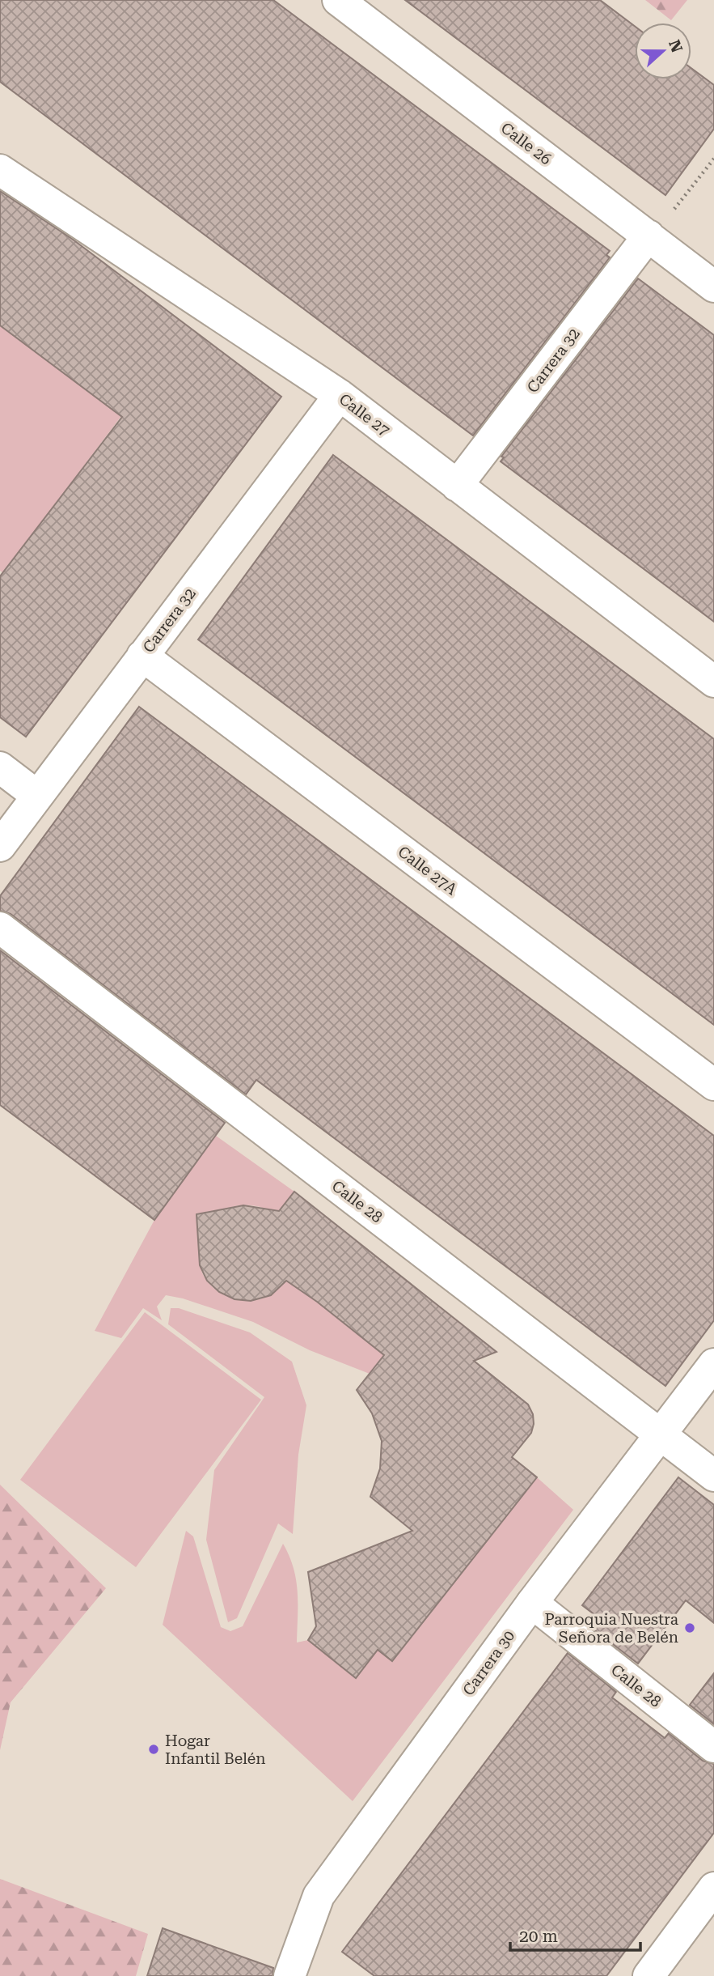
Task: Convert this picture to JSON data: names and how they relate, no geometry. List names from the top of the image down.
{
  "streets": {
    "street": [
      "Calle 26",
      "Carrera 32",
      "Calle 27",
      "Calle 27A",
      "Calle 28",
      "Carrera 30"
    ]
  },
  "crossings": [
    ["Calle 26", "Carrera 32"],
    ["Carrera 32", "Calle 27"],
    ["Carrera 32", "Calle 27A"],
    ["Calle 28", "Carrera 30"]
  ],
  "places": ["Parroquia Nuestra Señora de Belén", "Hogar Infantil Belén"],
  "scale_bar": "20 m",
  "north": "right"
}
